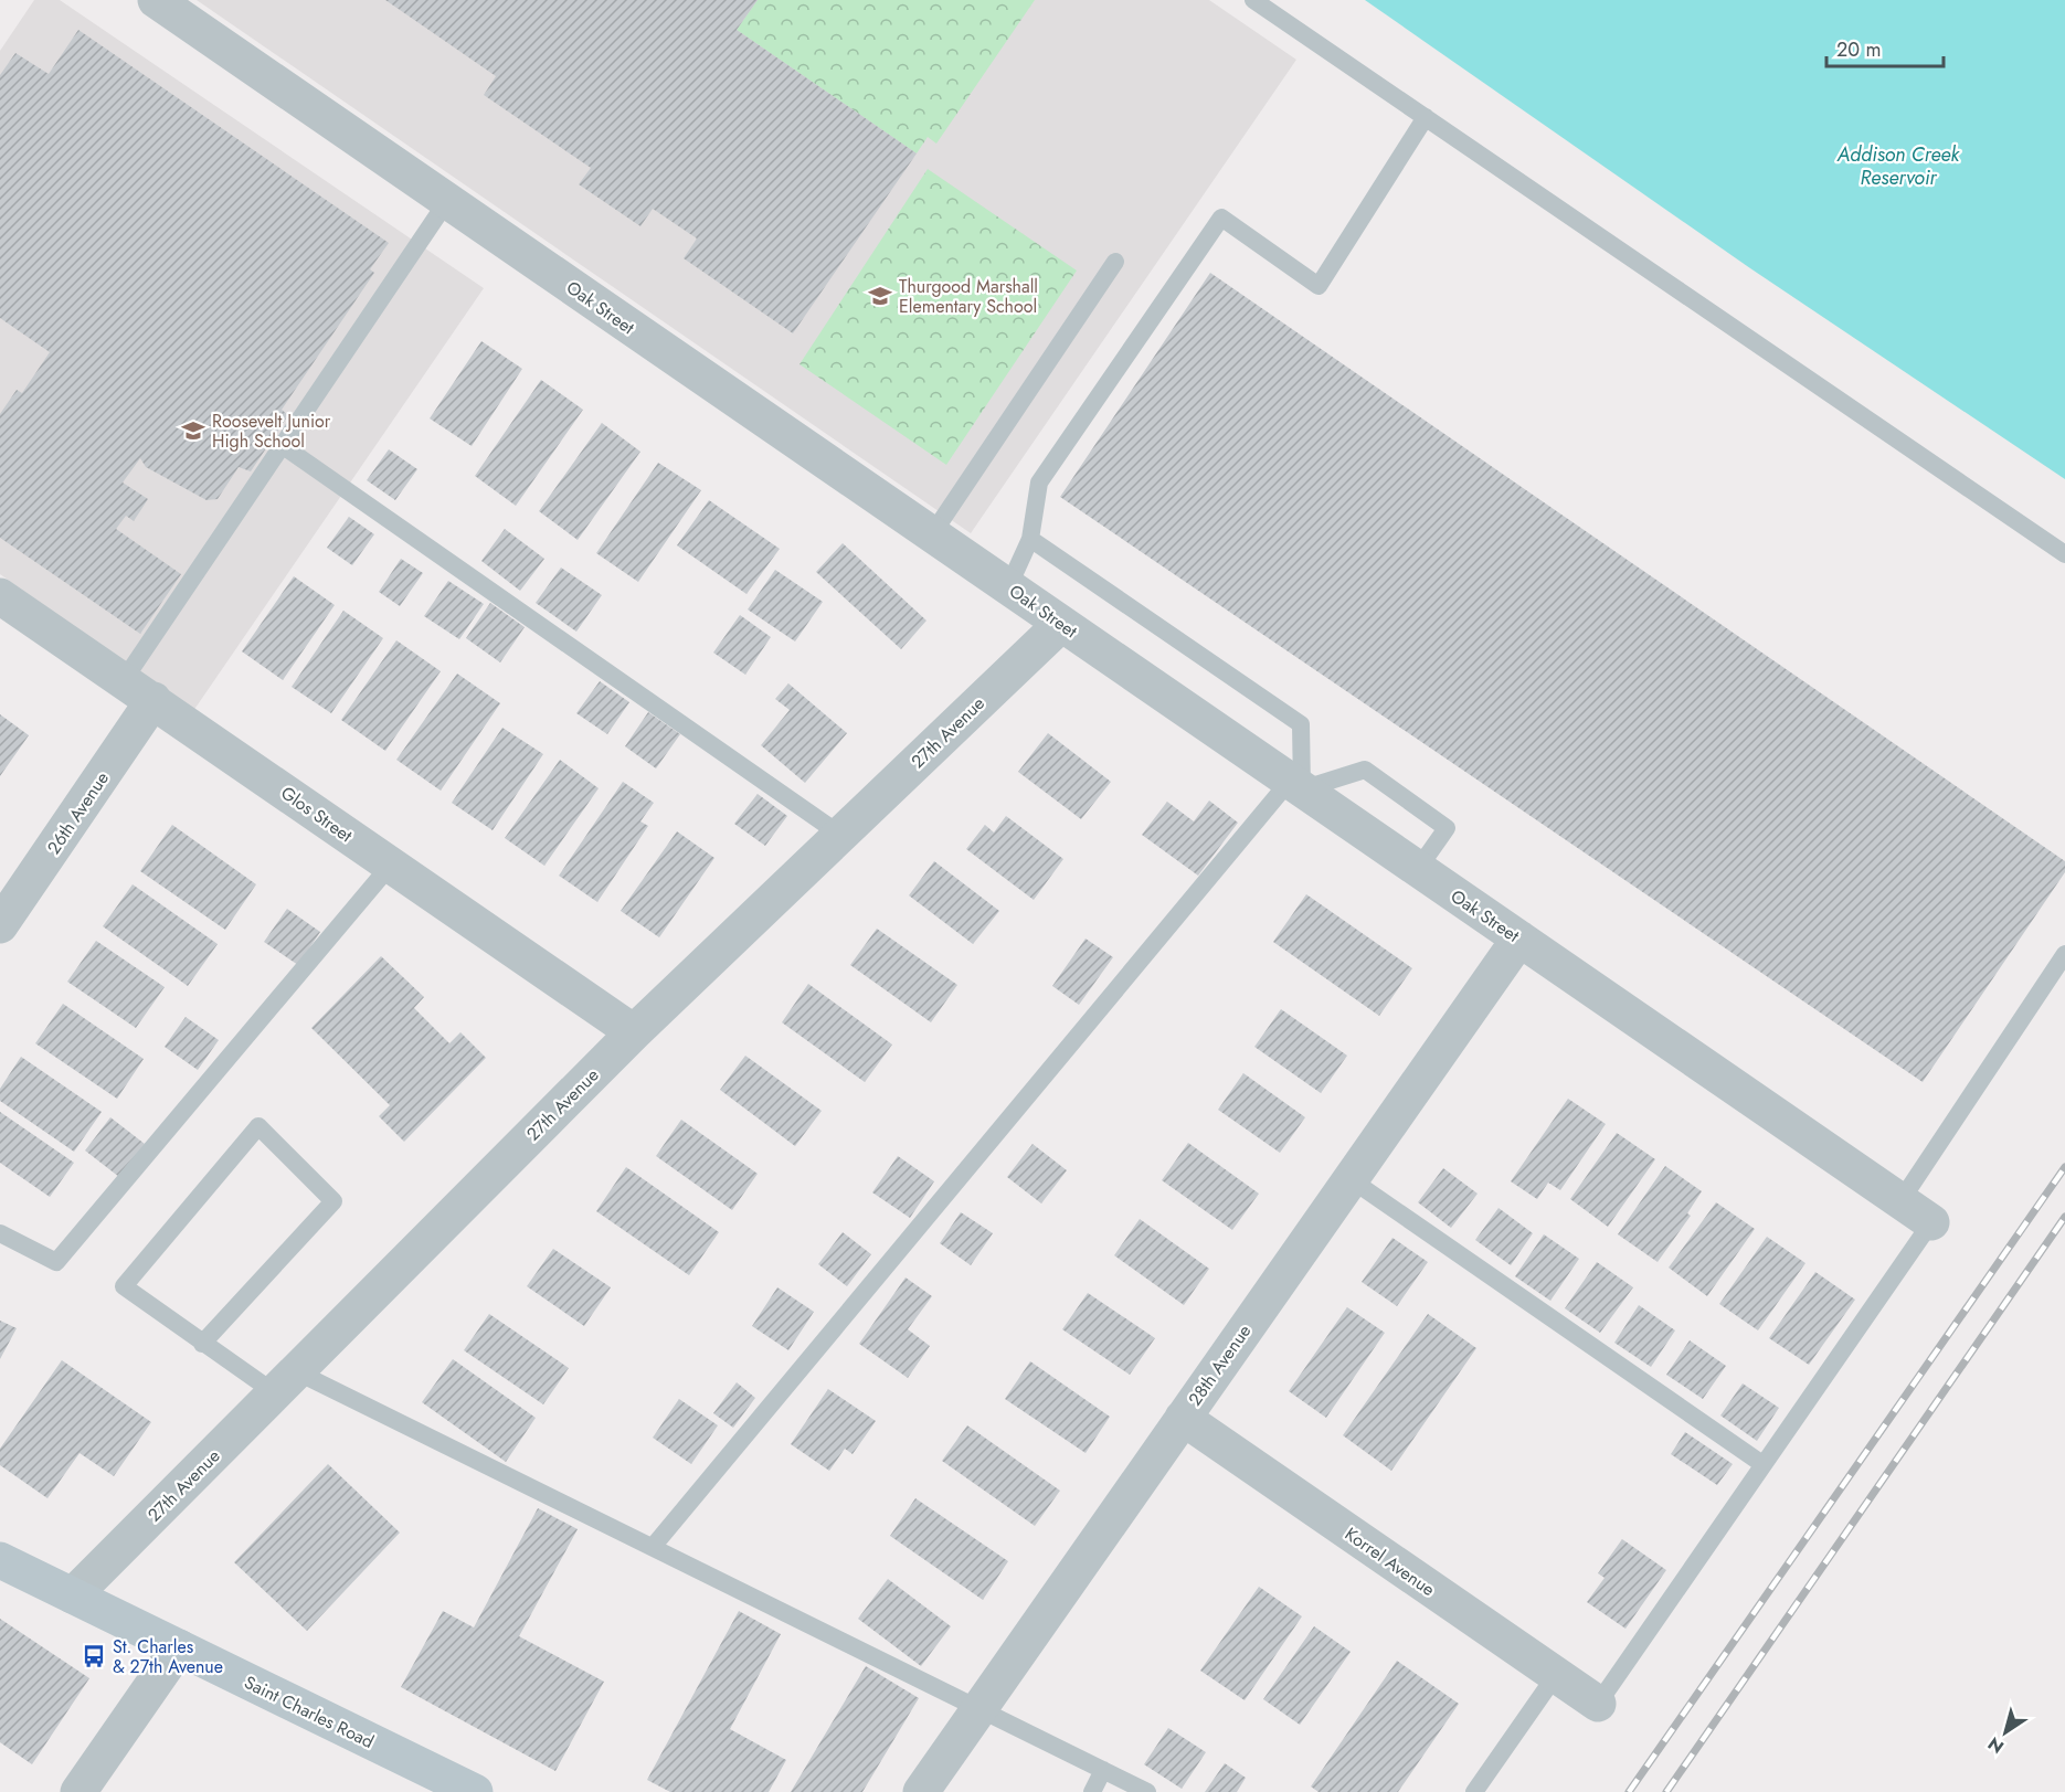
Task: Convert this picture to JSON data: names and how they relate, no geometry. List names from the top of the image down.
{
  "streets": {
    "main road": ["Saint Charles Road"],
    "street": [
      "Oak Street",
      "27th Avenue",
      "26th Avenue",
      "Glos Street",
      "28th Avenue",
      "Korrel Avenue"
    ]
  },
  "crossings": [
    ["Oak Street", "27th Avenue"],
    ["Oak Street", "28th Avenue"],
    ["27th Avenue", "Glos Street"],
    ["27th Avenue", "Saint Charles Road"],
    ["26th Avenue", "Glos Street"],
    ["28th Avenue", "Korrel Avenue"]
  ],
  "water": ["Addison Creek Reservoir"],
  "places": {
    "school or university": ["Thurgood Marshall Elementary School", "Roosevelt Junior High School"],
    "bus stop": ["St. Charles & 27th Avenue"]
  },
  "scale_bar": "20 m",
  "north": "bottom left"
}
